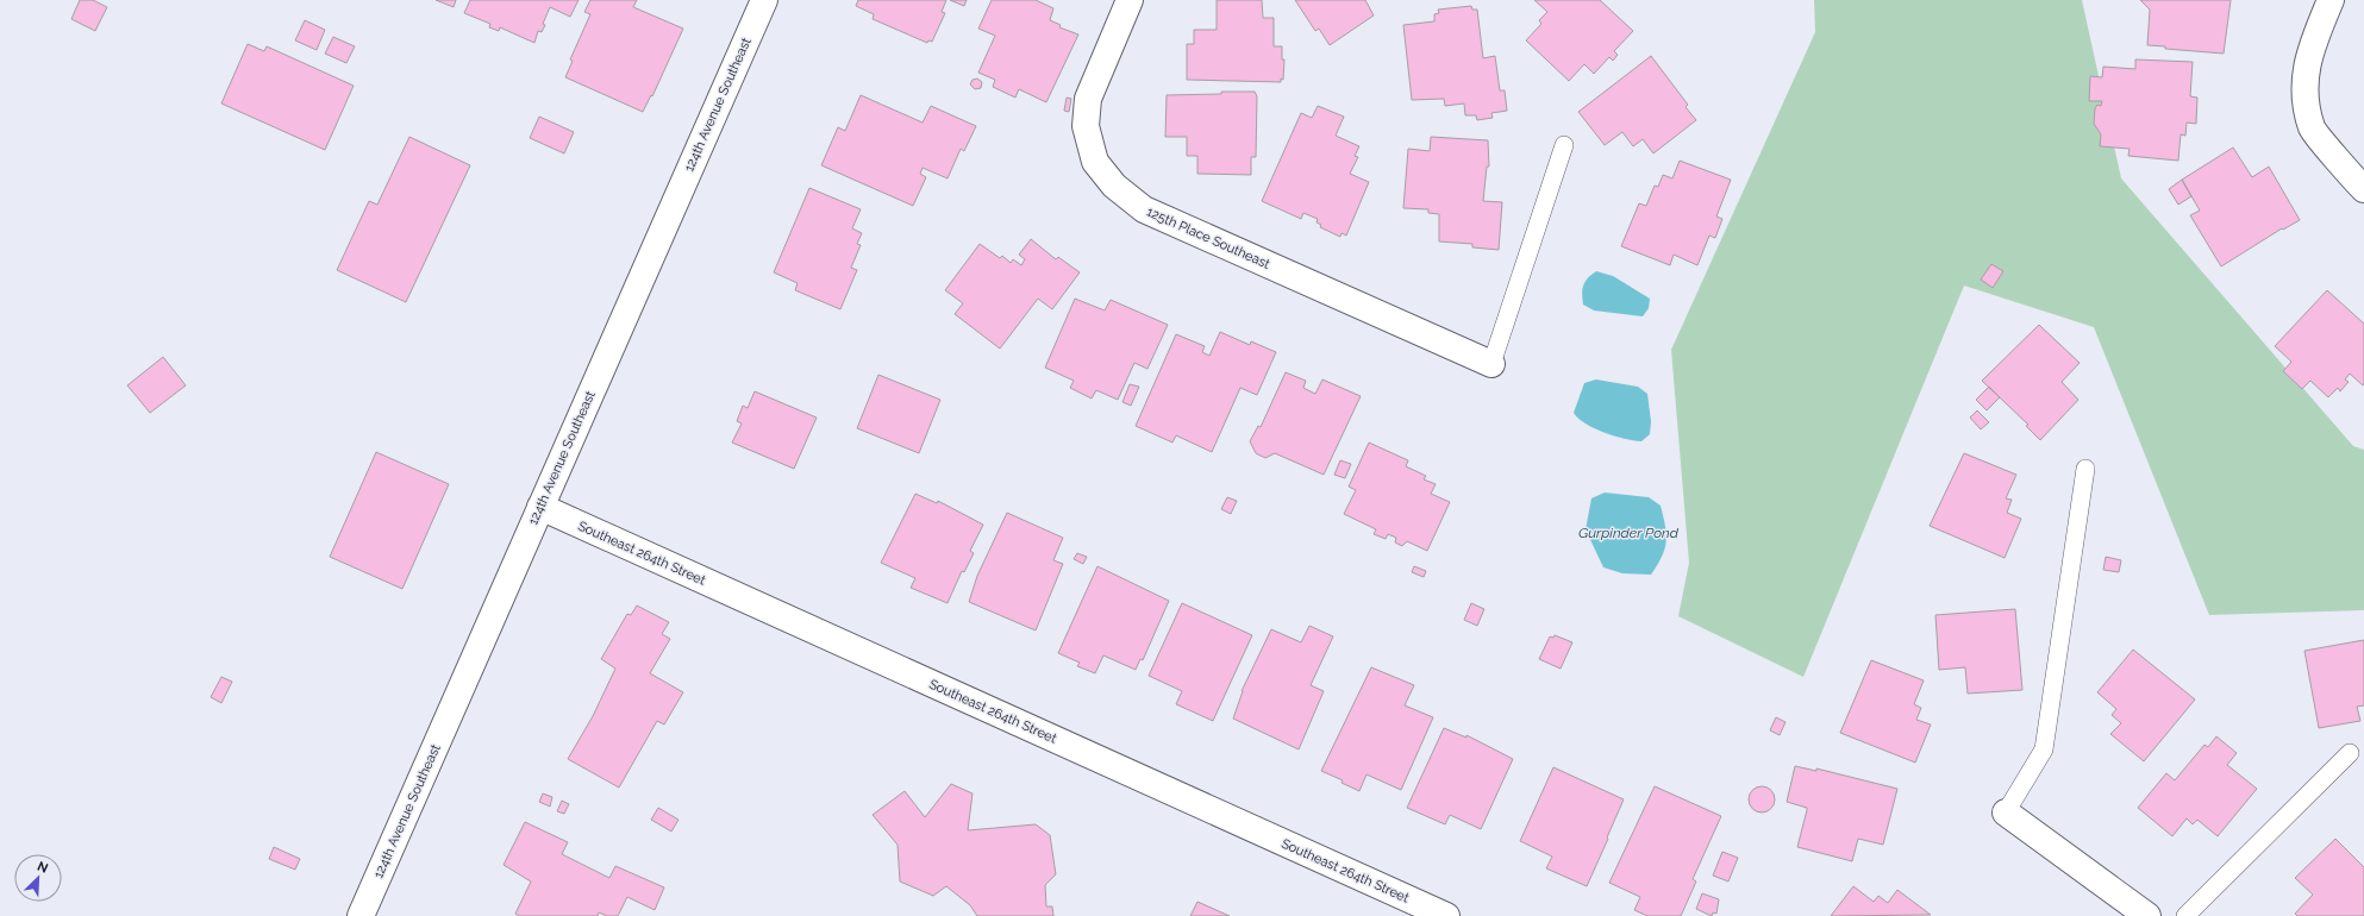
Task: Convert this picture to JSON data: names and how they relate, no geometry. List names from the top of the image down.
{
  "streets": {
    "street": ["124th Avenue Southeast", "125th Place Southeast", "Southeast 264th Street"]
  },
  "crossings": [
    ["124th Avenue Southeast", "Southeast 264th Street"]
  ],
  "water": ["Gurpinder Pond"],
  "north": "top right"
}
